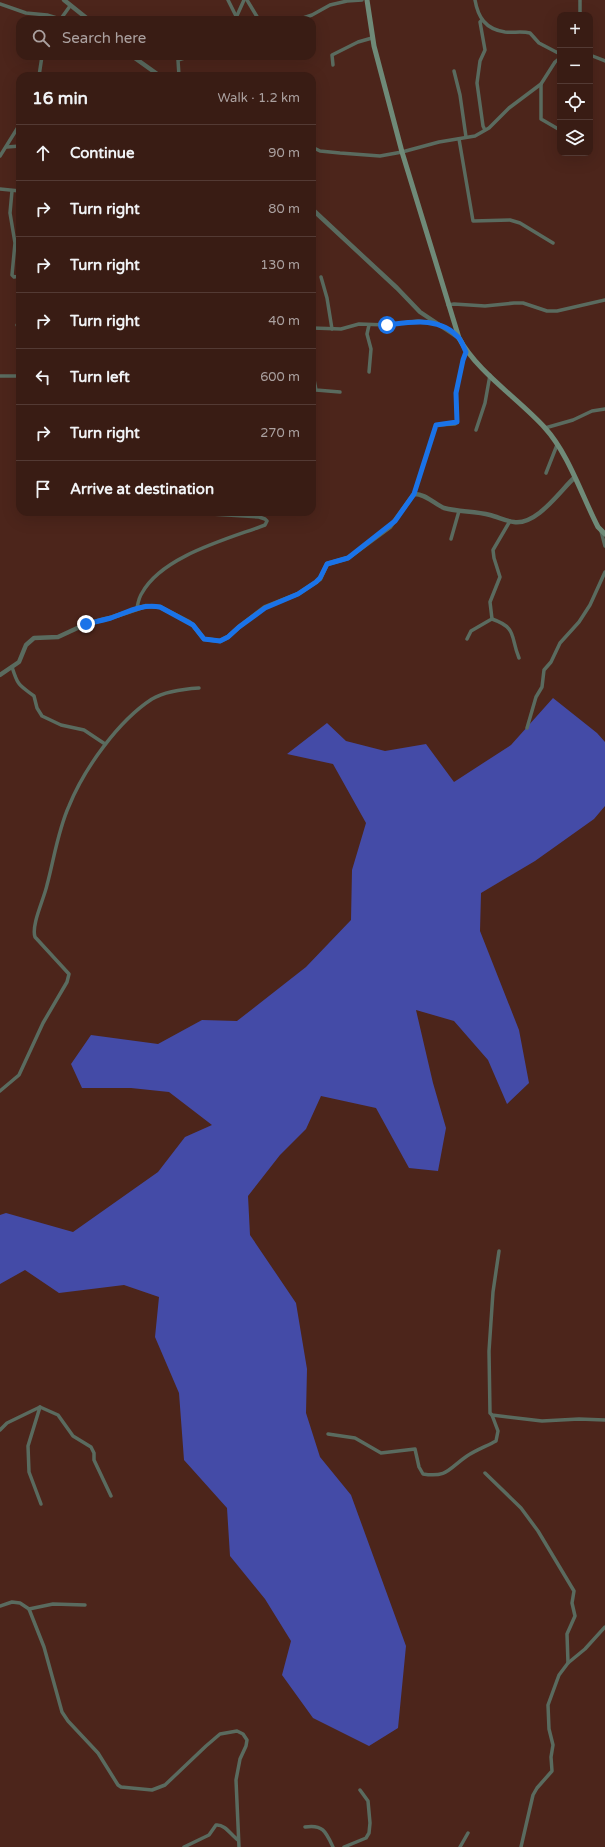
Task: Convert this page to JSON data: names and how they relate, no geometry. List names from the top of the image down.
{
  "page": {
    "map_buttons": ["+", "−"],
    "search": "Search here",
    "heading": ["16 min", "Walk · 1.2 km"],
    "list": [
      ["Continue", "90 m"],
      ["Turn right", "80 m"],
      ["Turn right", "130 m"],
      ["Turn right", "40 m"],
      ["Turn left", "600 m"],
      ["Turn right", "270 m"],
      "Arrive at destination"
    ]
  }
}
